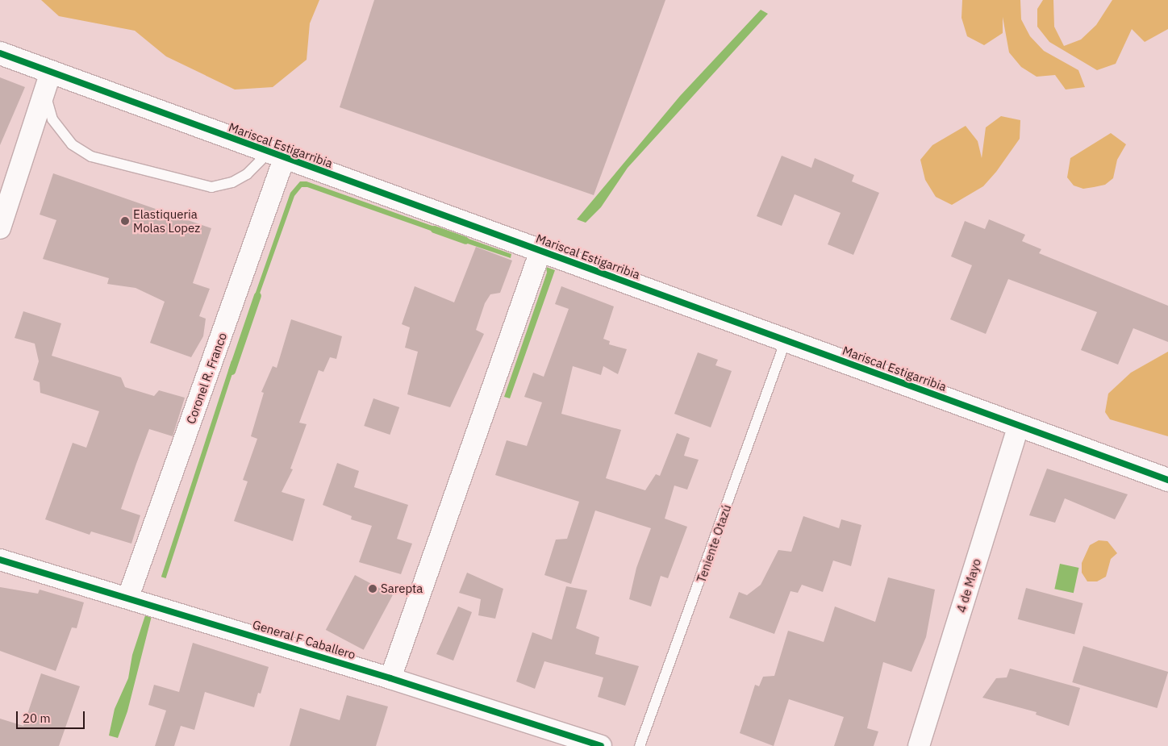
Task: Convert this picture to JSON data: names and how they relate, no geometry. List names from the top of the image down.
{
  "streets": {
    "street": [
      "Mariscal Estigarribia",
      "Coronel R. Franco",
      "4 de Mayo",
      "General F Caballero"
    ],
    "lane": ["Teniente Otazú"]
  },
  "crossings": [
    ["Mariscal Estigarribia", "Coronel R. Franco"],
    ["Mariscal Estigarribia", "Teniente Otazú"],
    ["Mariscal Estigarribia", "4 de Mayo"],
    ["Coronel R. Franco", "General F Caballero"]
  ],
  "places": ["Elastiqueria Molas Lopez", "Sarepta"],
  "scale_bar": "20 m"
}
